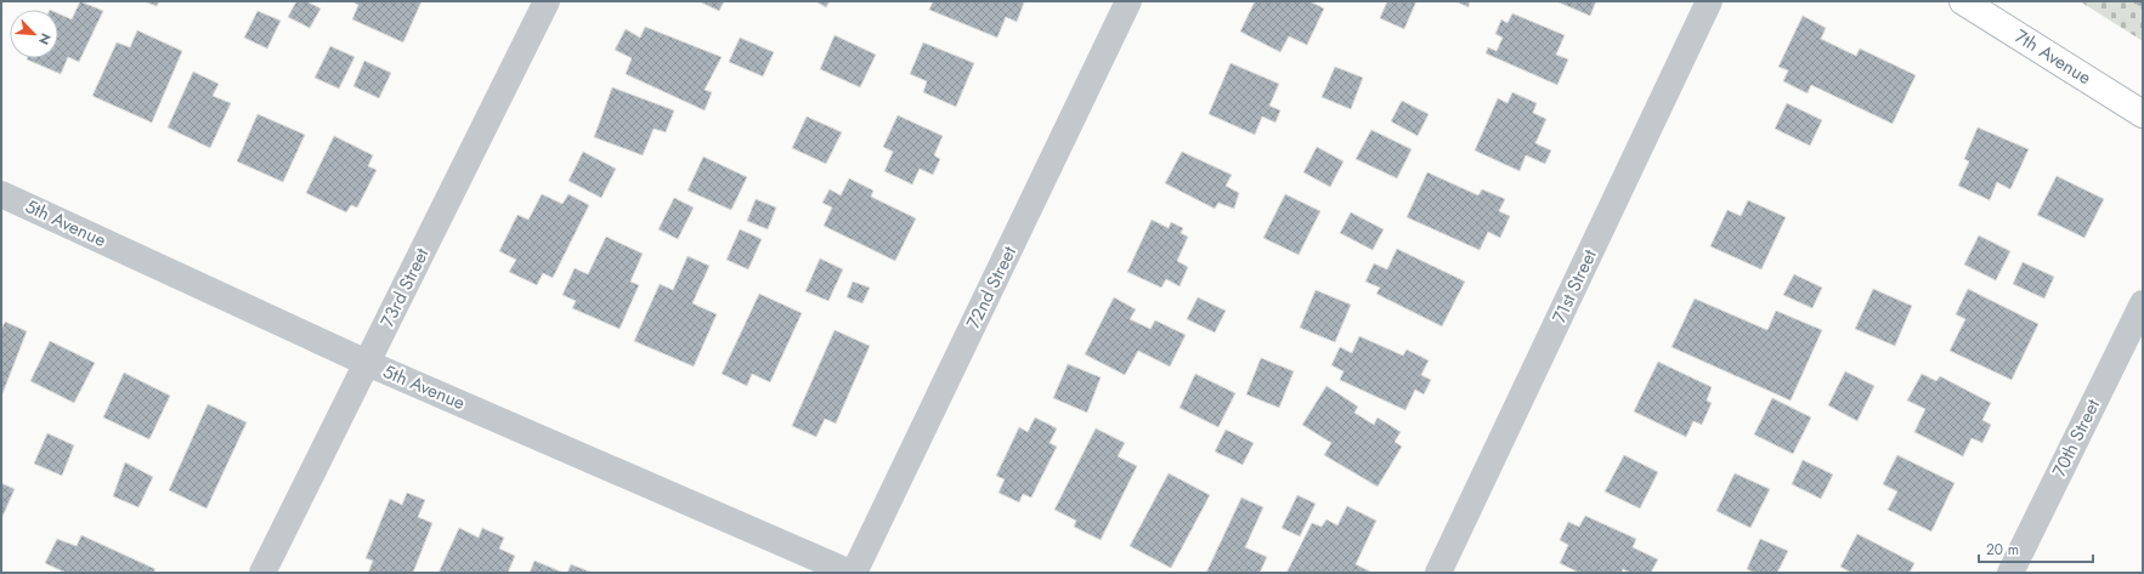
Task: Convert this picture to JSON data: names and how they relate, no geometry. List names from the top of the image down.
{
  "streets": {
    "street": [
      "7th Avenue",
      "5th Avenue",
      "71st Street",
      "73rd Street",
      "72nd Street",
      "70th Street"
    ]
  },
  "crossings": [
    ["5th Avenue", "73rd Street"]
  ],
  "scale_bar": "20 m",
  "north": "bottom right"
}
